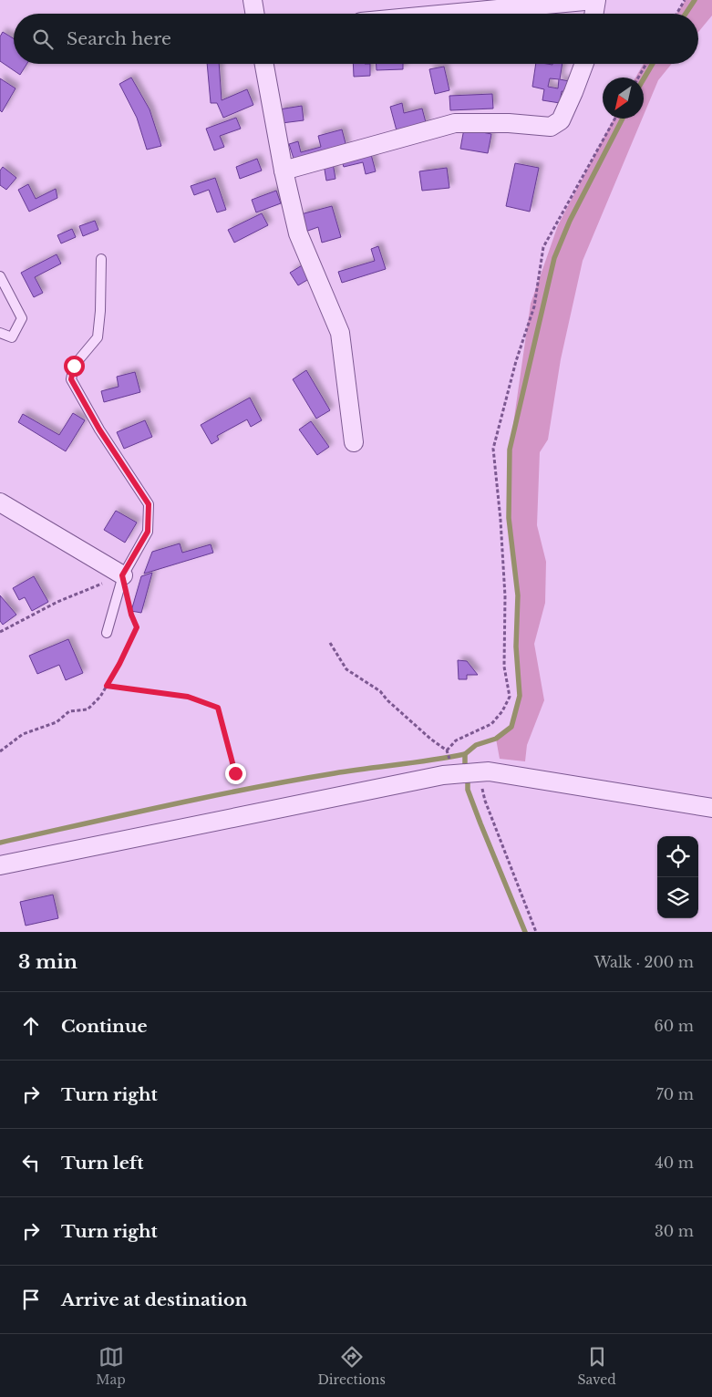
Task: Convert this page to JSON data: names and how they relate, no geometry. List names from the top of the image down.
{
  "north": "bottom left",
  "page": {
    "search": "Search here",
    "heading": ["3 min", "Walk · 200 m"],
    "list": [
      ["Continue", "60 m"],
      ["Turn right", "70 m"],
      ["Turn left", "40 m"],
      ["Turn right", "30 m"],
      "Arrive at destination"
    ],
    "nav": ["Map", "Directions", "Saved"]
  }
}
